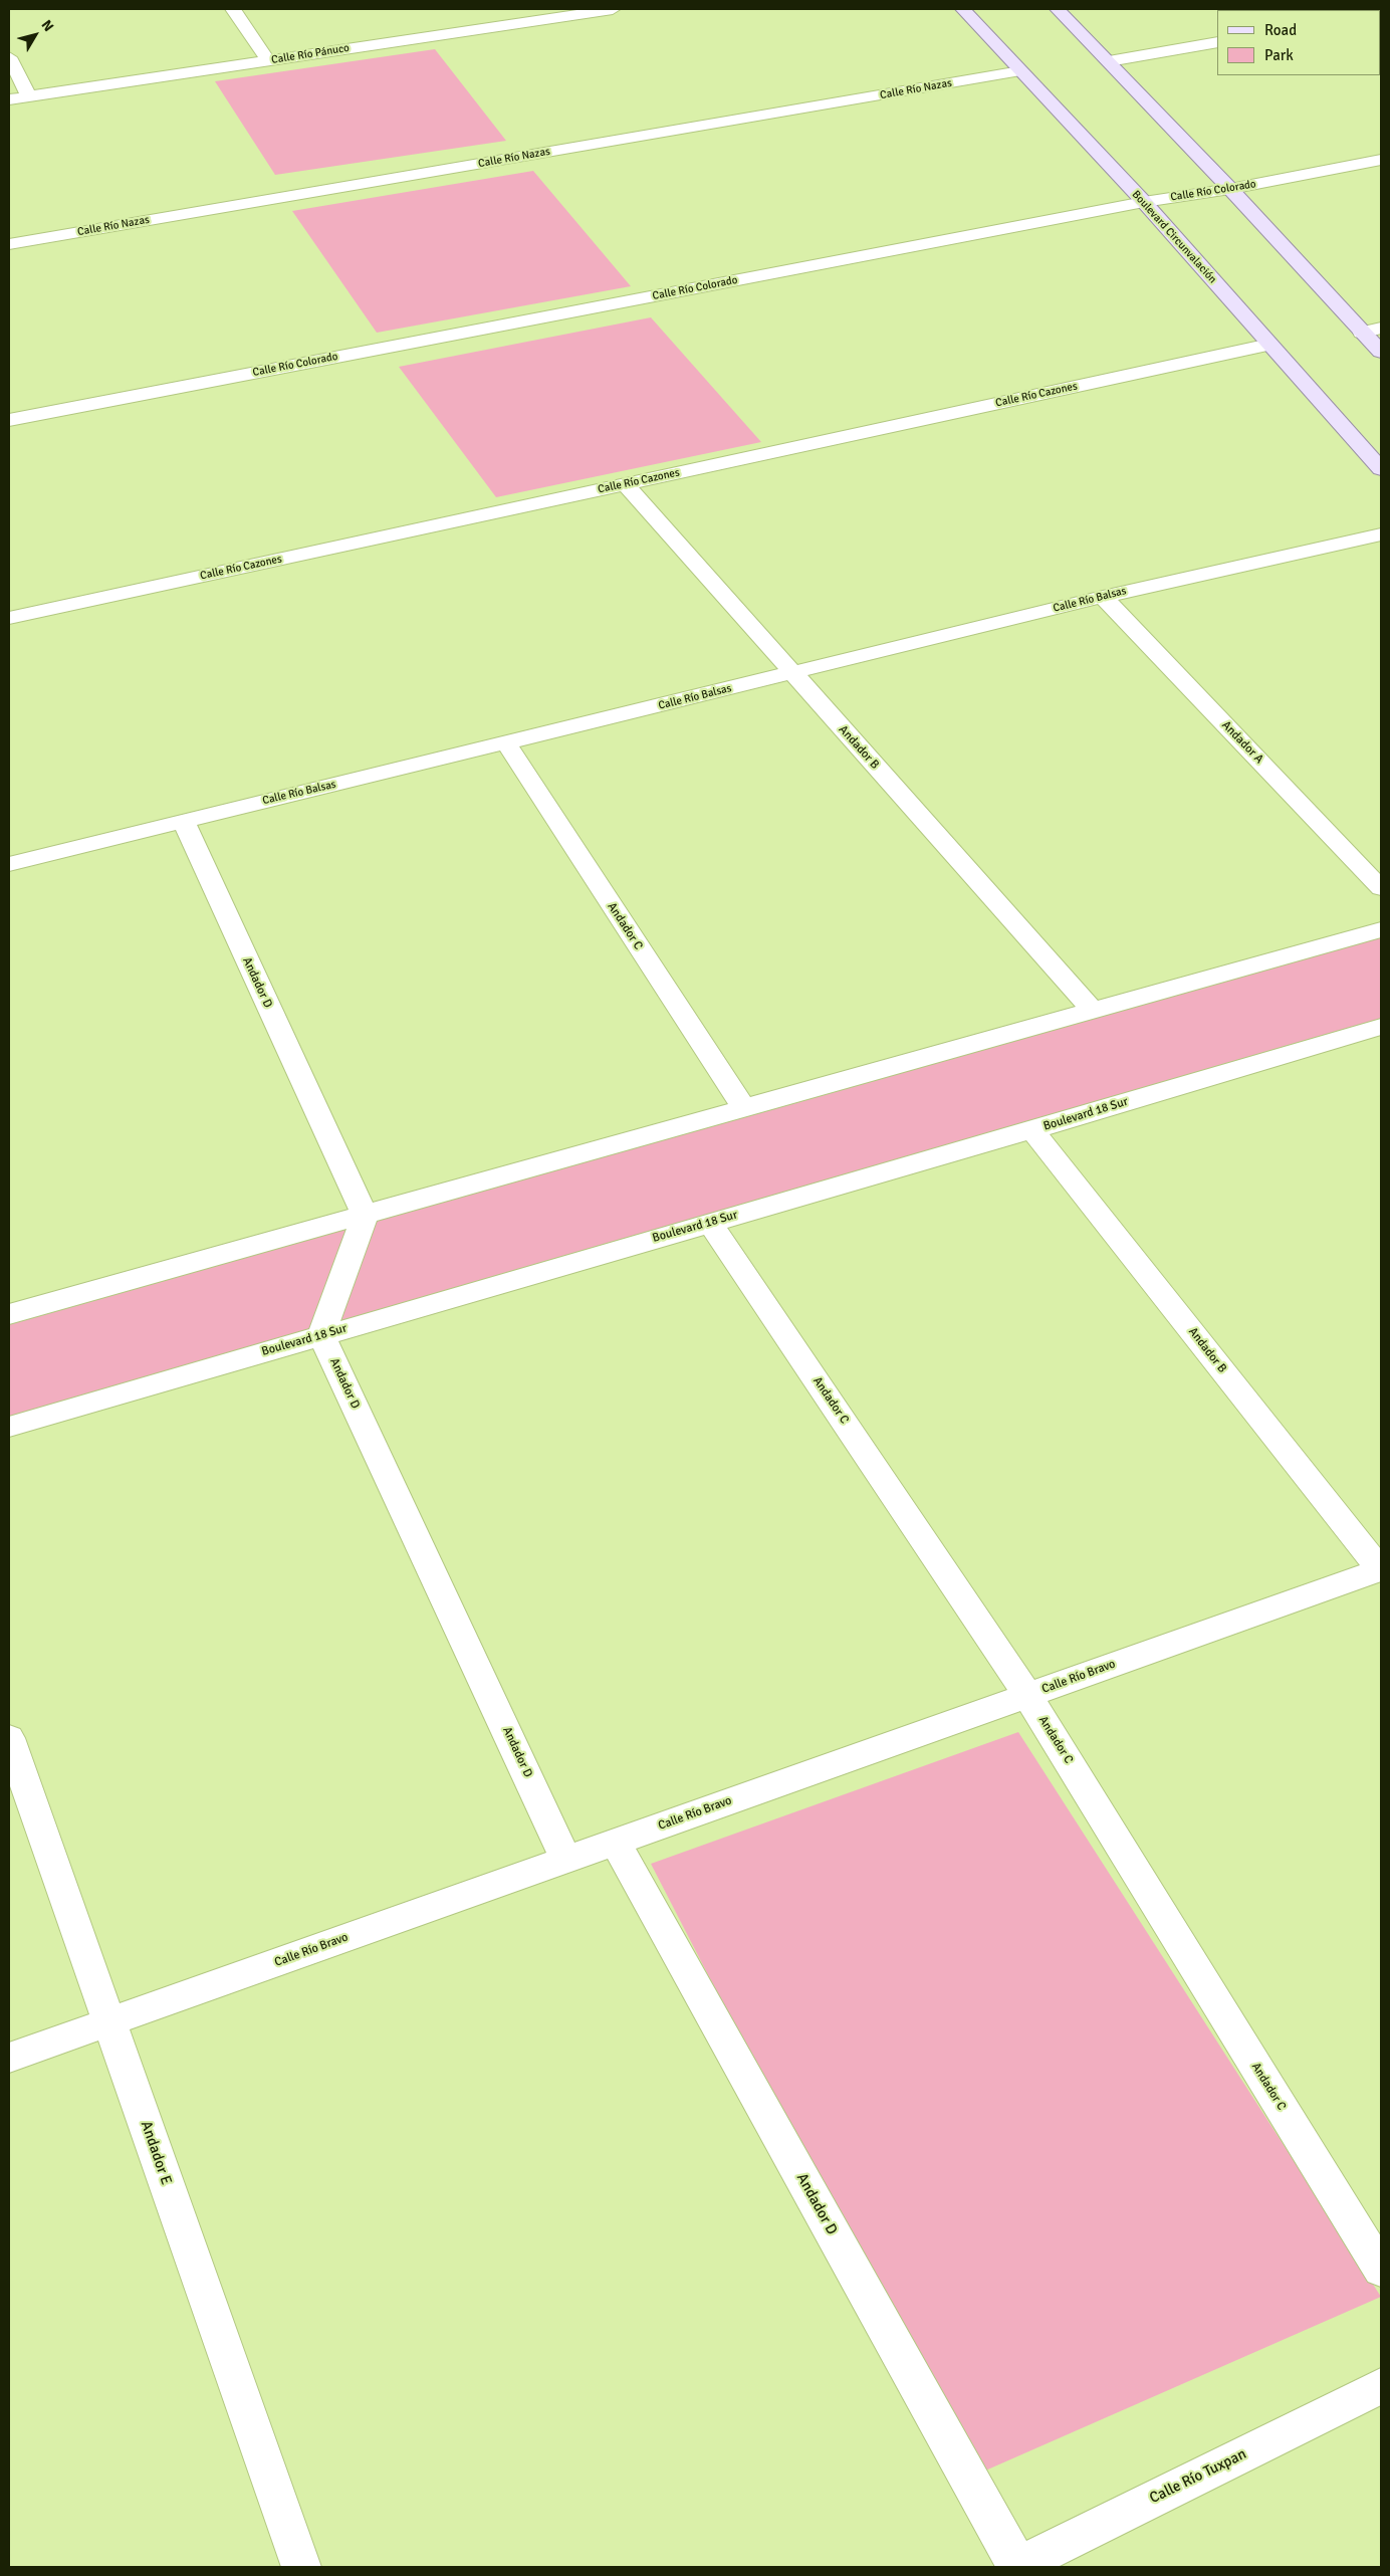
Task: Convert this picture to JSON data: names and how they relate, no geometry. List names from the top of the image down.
{
  "streets": {
    "main road": ["Boulevard Circunvalación"],
    "street": [
      "Calle Río Pánuco",
      "Calle Río Nazas",
      "Calle Río Colorado",
      "Calle Río Cazones",
      "Calle Río Balsas",
      "Andador A",
      "Andador B",
      "Andador C",
      "Andador D",
      "Boulevard 18 Sur",
      "Calle Río Bravo",
      "Andador E",
      "Calle Río Tuxpan"
    ]
  },
  "crossings": [
    ["Calle Río Nazas", "Boulevard Circunvalación"],
    ["Calle Río Colorado", "Boulevard Circunvalación"],
    ["Boulevard Circunvalación", "Calle Río Cazones"],
    ["Calle Río Cazones", "Andador B"],
    ["Calle Río Balsas", "Andador A"],
    ["Calle Río Balsas", "Andador B"],
    ["Calle Río Balsas", "Andador C"],
    ["Calle Río Balsas", "Andador D"],
    ["Andador B", "Boulevard 18 Sur"],
    ["Andador B", "Calle Río Bravo"],
    ["Andador C", "Boulevard 18 Sur"],
    ["Andador C", "Calle Río Bravo"],
    ["Andador D", "Boulevard 18 Sur"],
    ["Andador D", "Calle Río Bravo"],
    ["Andador D", "Calle Río Tuxpan"],
    ["Calle Río Bravo", "Andador E"]
  ],
  "legend": ["Road", "Park"],
  "north": "top right"
}
